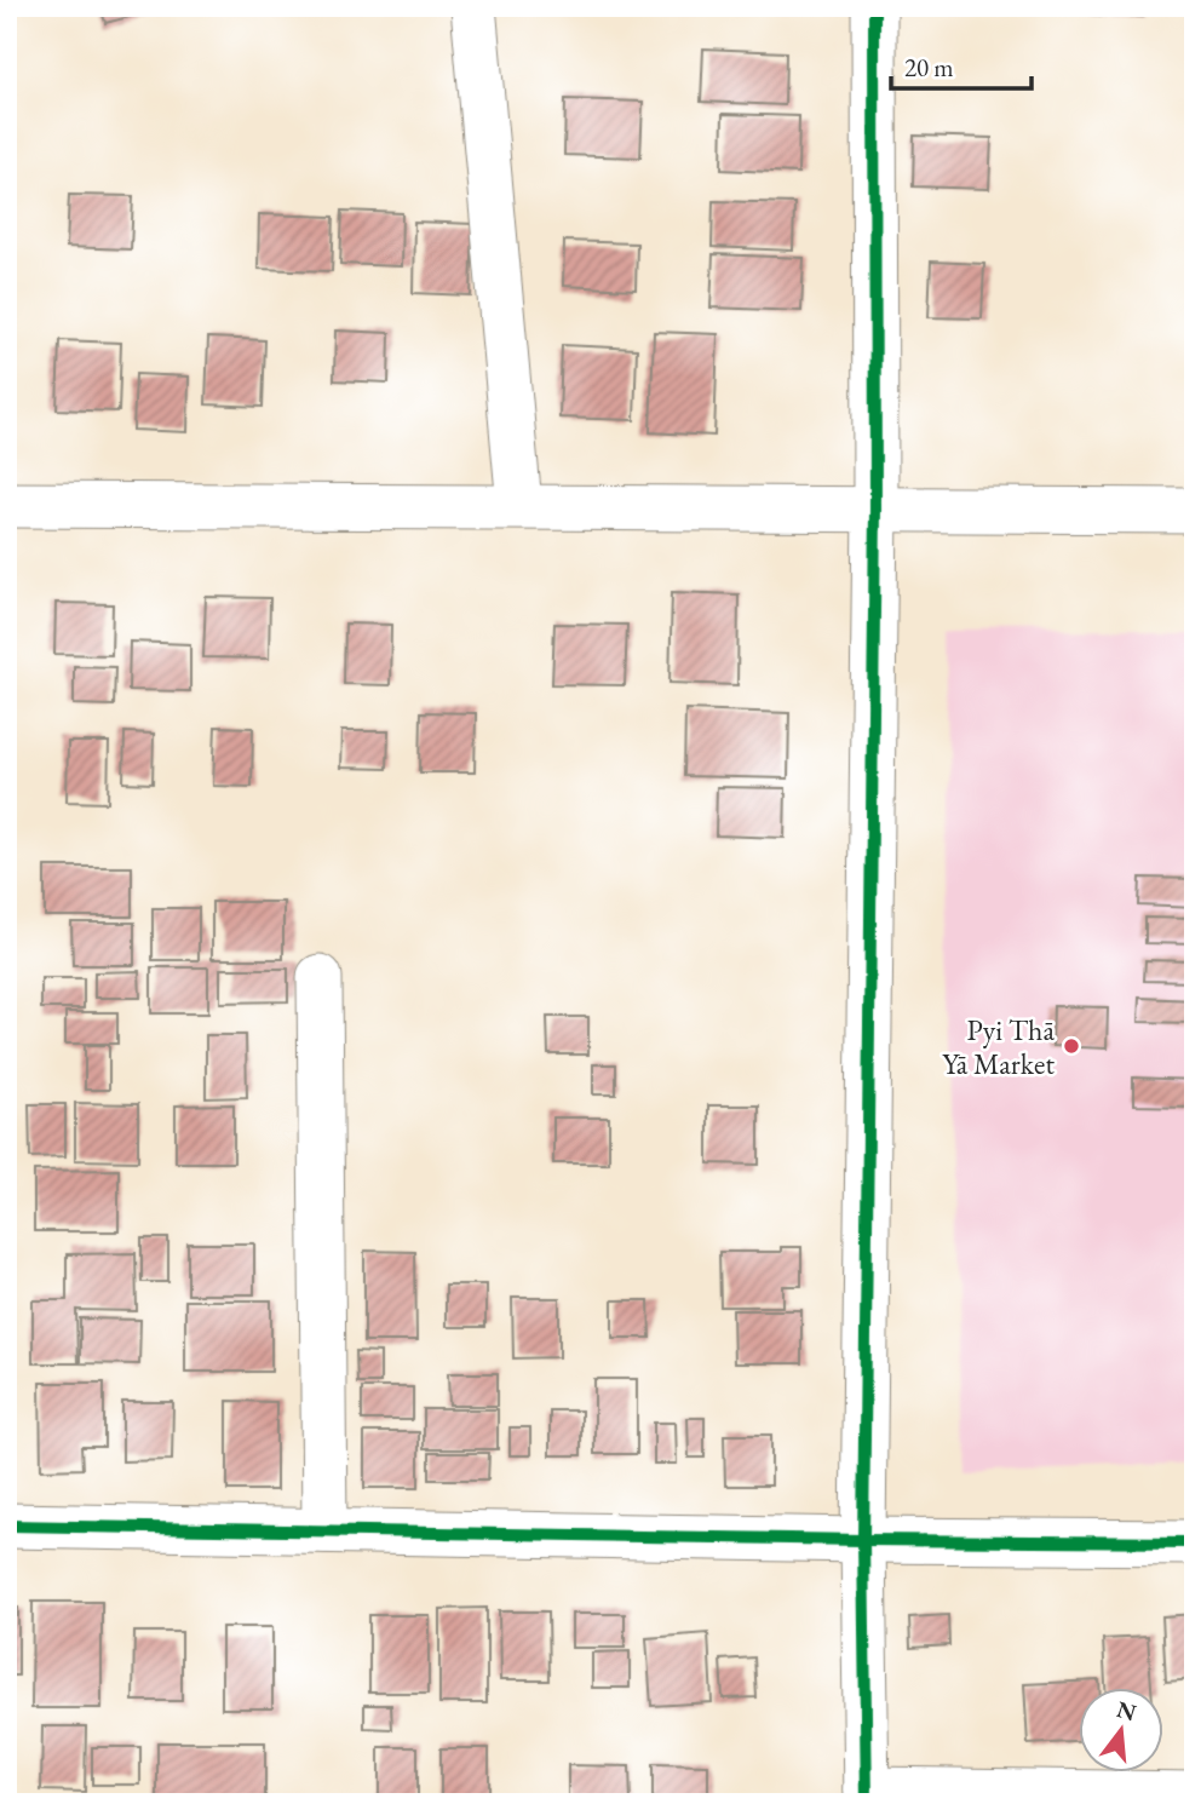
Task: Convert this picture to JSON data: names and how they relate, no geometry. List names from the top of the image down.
{
  "places": ["Pyi Thā Yā Market"],
  "scale_bar": "20 m",
  "north": "top"
}
